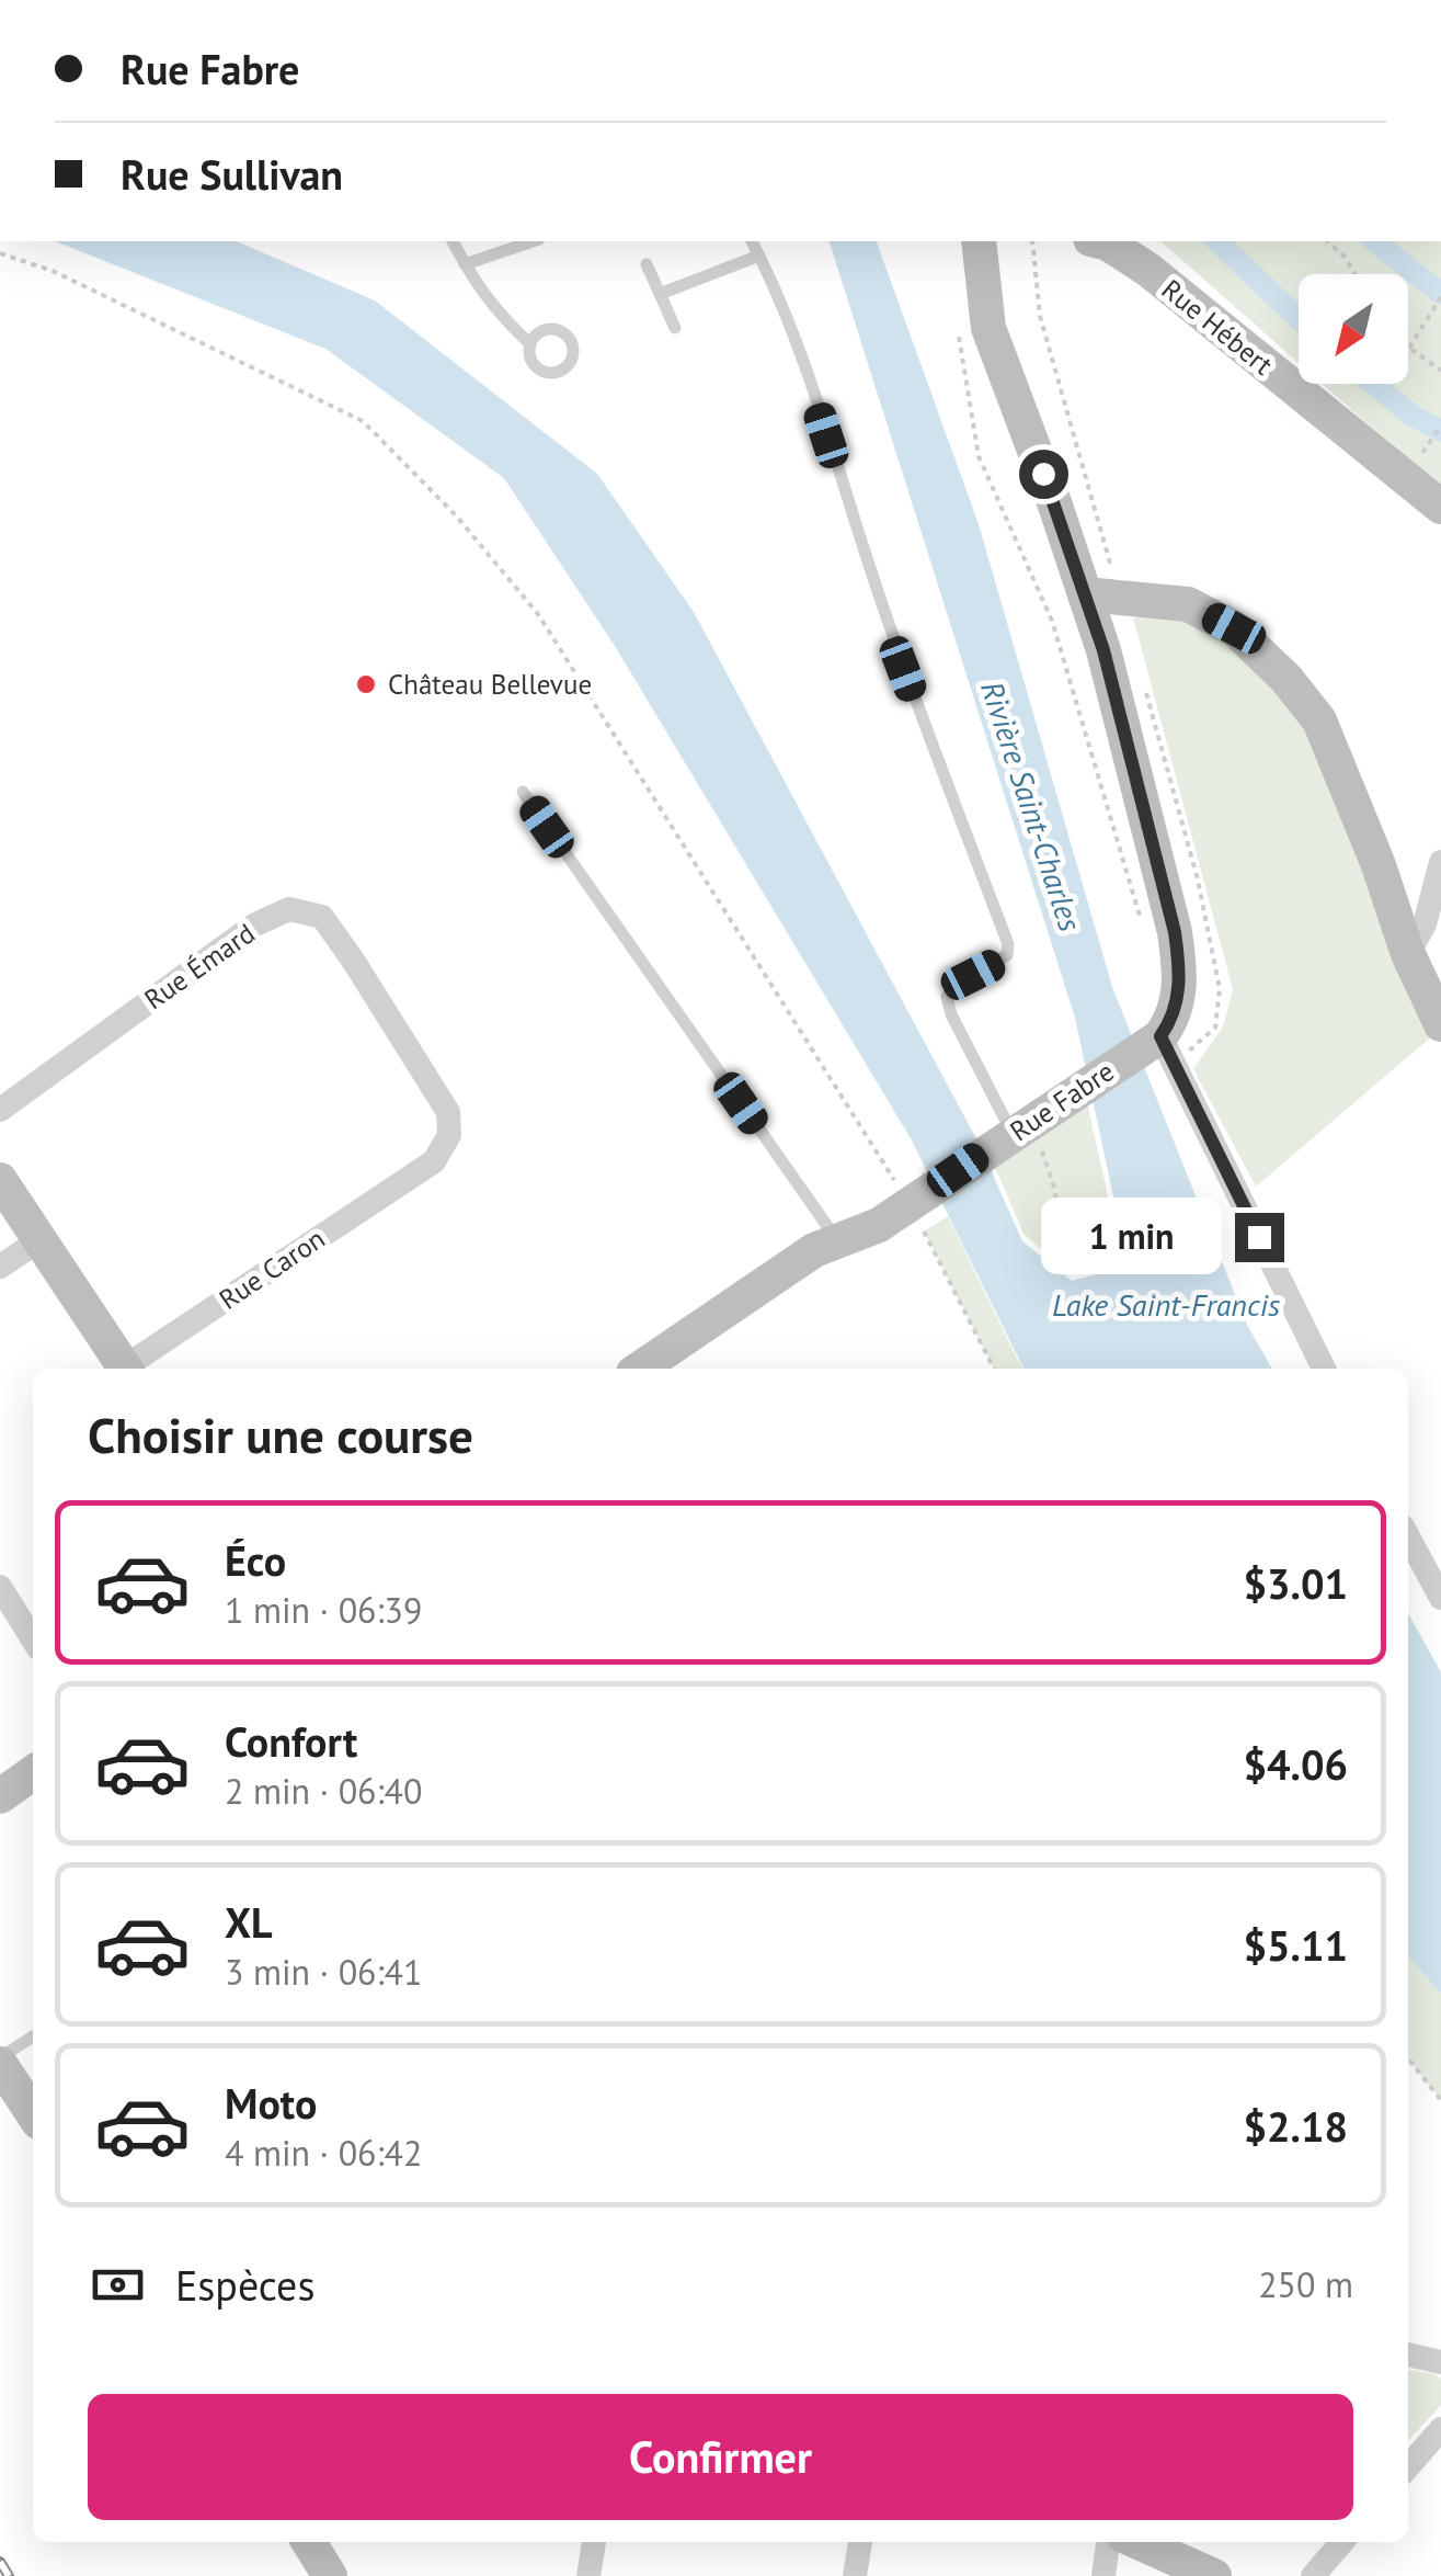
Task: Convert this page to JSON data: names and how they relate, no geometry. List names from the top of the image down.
{
  "streets": {
    "street": [
      "Rue Hébert",
      "Rue Émard",
      "Rue Fabre",
      "Rue Caron"
    ]
  },
  "crossings": [
    ["Rue Émard", "Rue Caron"]
  ],
  "water": ["Rivière Saint-Charles", "Lake Saint-Francis"],
  "places": ["Château Bellevue"],
  "north": "bottom left",
  "page": {
    "banner": ["Rue Fabre", "Rue Sullivan"],
    "bubble": "1 min",
    "heading": "Choisir une course",
    "list": [
      {
        "name": "Éco",
        "note": "1 min · 06:39",
        "value": "$3.01"
      },
      {
        "name": "Confort",
        "note": "2 min · 06:40",
        "value": "$4.06"
      },
      {
        "name": "XL",
        "note": "3 min · 06:41",
        "value": "$5.11"
      },
      {
        "name": "Moto",
        "note": "4 min · 06:42",
        "value": "$2.18"
      }
    ],
    "pay": ["Espèces", "250 m"],
    "buttons": "Confirmer"
  }
}
